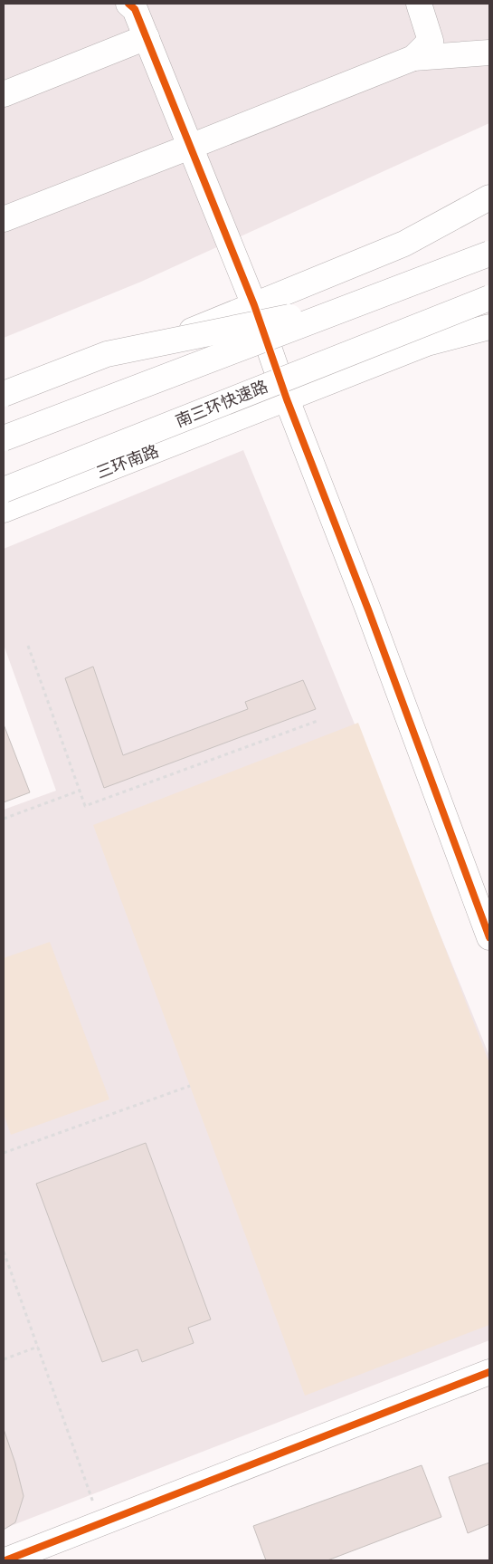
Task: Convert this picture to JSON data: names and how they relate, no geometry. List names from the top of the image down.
{
  "streets": {
    "main road": ["南三环快速路", "三环南路"]
  }
}
